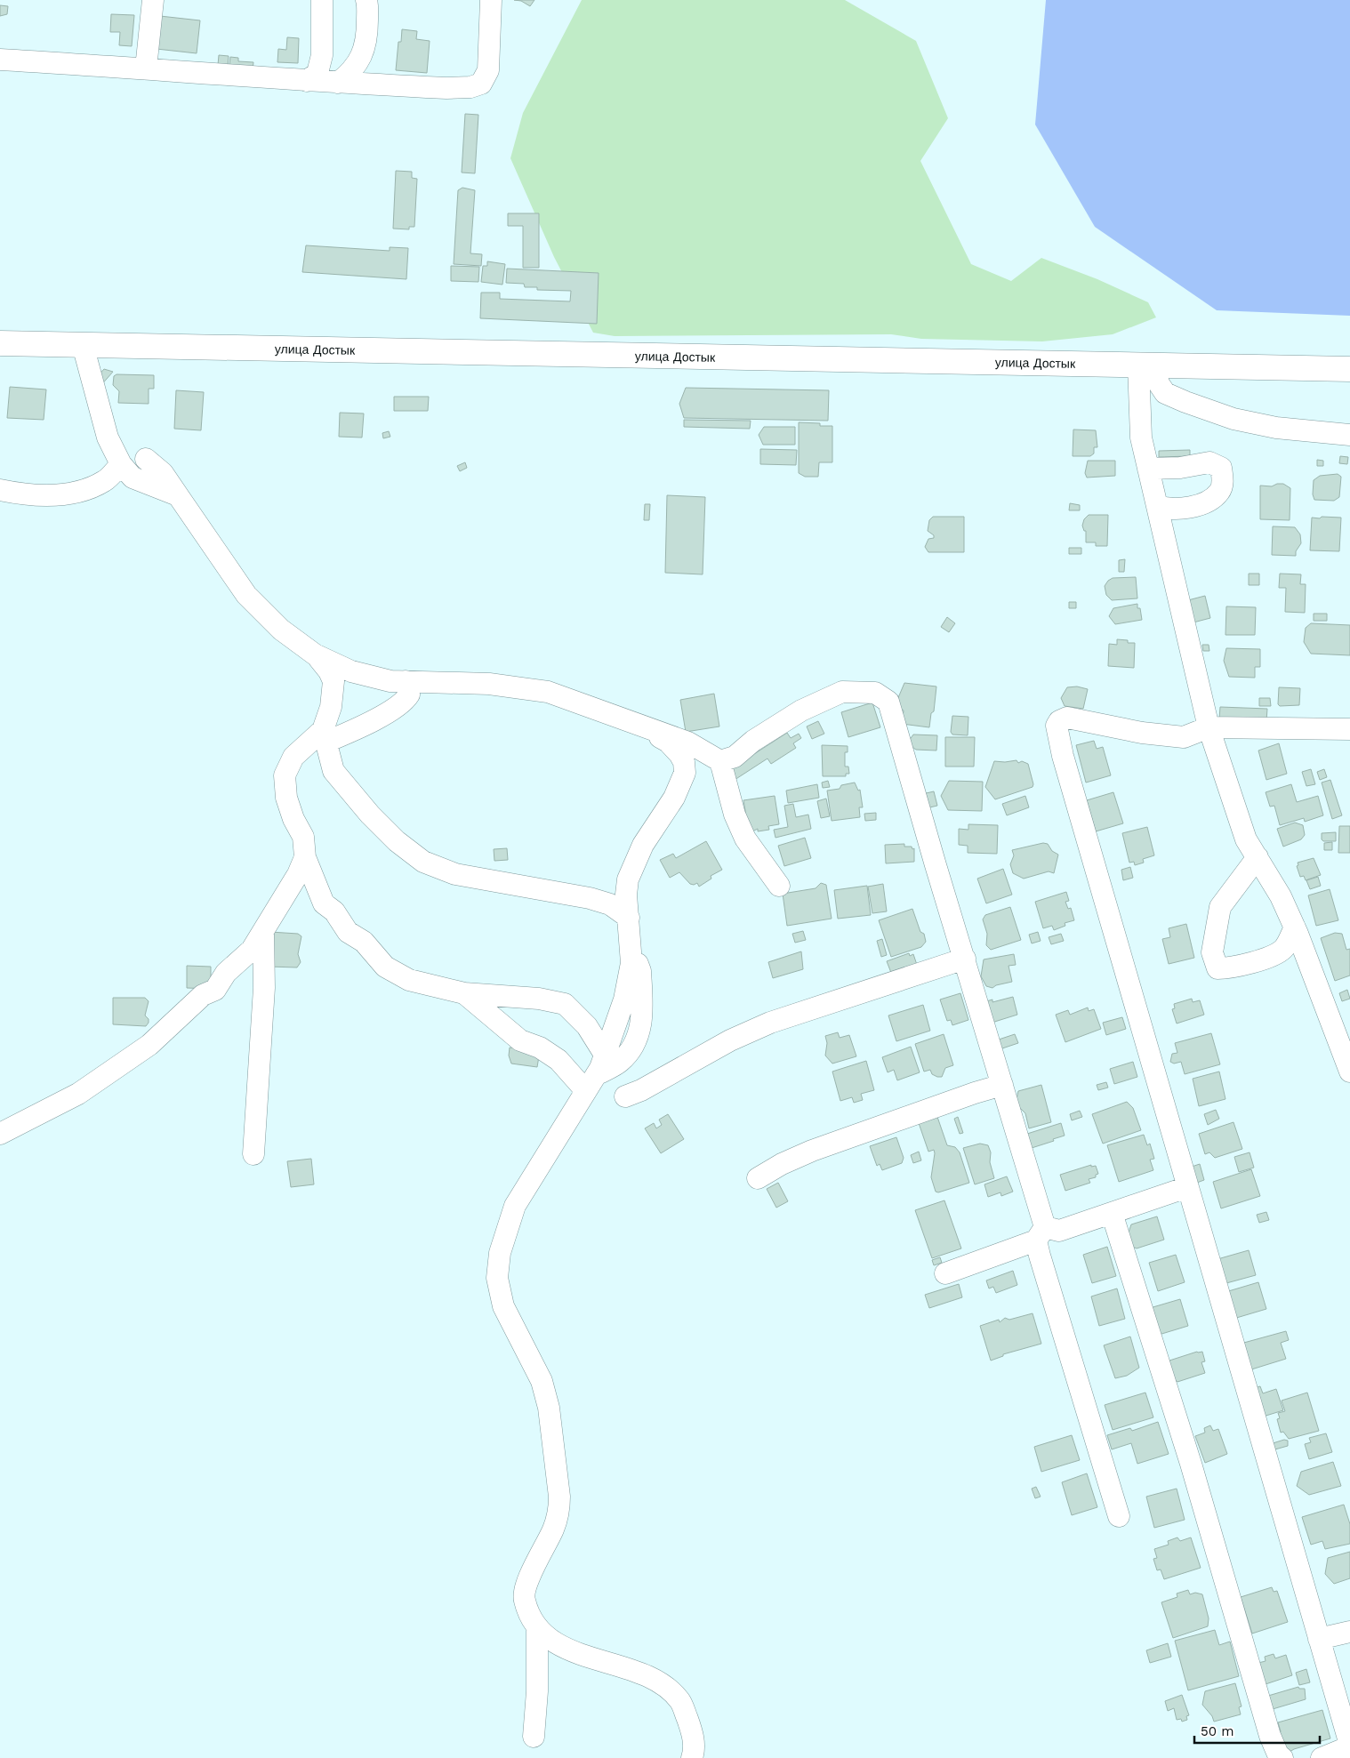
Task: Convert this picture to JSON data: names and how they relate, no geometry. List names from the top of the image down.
{
  "streets": {
    "main road": ["улица Достык"]
  },
  "scale_bar": "50 m"
}
